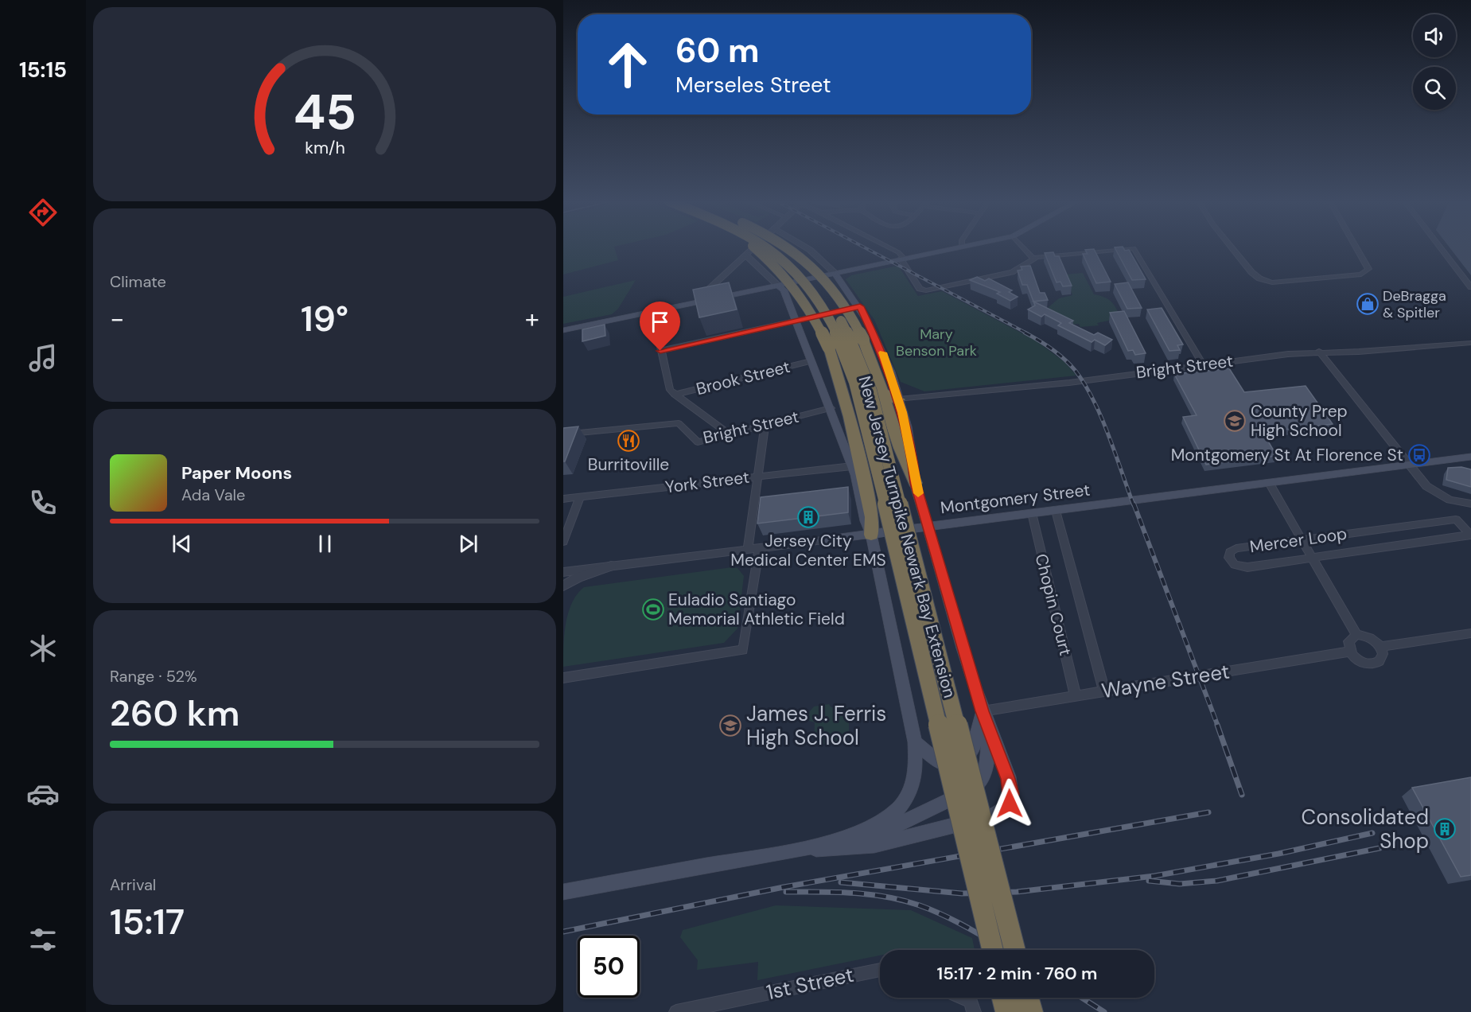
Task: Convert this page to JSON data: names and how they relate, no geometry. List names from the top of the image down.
{
  "streets": {
    "highway": ["New Jersey Turnpike Newark Bay Extension"],
    "main road": ["Montgomery Street"],
    "street": [
      "Bright Street",
      "Brook Street",
      "York Street",
      "Mercer Loop",
      "Chopin Court",
      "Wayne Street",
      "1st Street"
    ]
  },
  "crossings": [
    ["Montgomery Street", "Chopin Court"],
    ["Chopin Court", "Wayne Street"]
  ],
  "parks": ["Mary Benson Park"],
  "places": {
    "shop": ["DeBragga & Spitler"],
    "school or university": ["County Prep High School", "James J. Ferris High School"],
    "restaurant": ["Burritoville"],
    "bus stop": ["Montgomery St At Florence St"],
    "building": ["Jersey City Medical Center EMS", "Consolidated Shop"],
    "sports": ["Euladio Santiago Memorial Athletic Field"]
  },
  "page": {
    "tabs": "15:15",
    "turn": ["60 m", "Merseles Street"],
    "tile": [
      "Climate",
      ["Range · 52%", "260 km"],
      ["Arrival", "15:17"]
    ],
    "heat": ["−", "19°", "+"],
    "song": ["Paper Moons", "Ada Vale"],
    "limit": "50",
    "trip": "15:17 · 2 min · 760 m",
    "gauge": ["45", "km/h"]
  }
}
